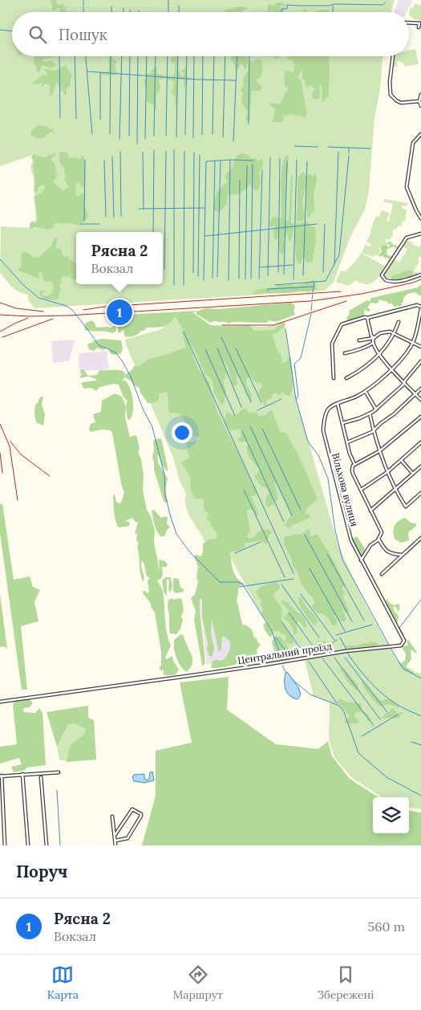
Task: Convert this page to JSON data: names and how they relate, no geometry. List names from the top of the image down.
{
  "streets": {
    "street": ["Вільхова вулиця", "Центральний проїзд"]
  },
  "crossings": [
    ["Вільхова вулиця", "Центральний проїзд"]
  ],
  "page": {
    "search": "Пошук",
    "popup": ["Рясна 2", "Вокзал"],
    "pins": "1",
    "heading": "Поруч",
    "list": [
      {
        "mark": "1",
        "name": "Рясна 2",
        "note": "Вокзал",
        "value": "560 m"
      }
    ],
    "nav": ["Карта", "Маршрут", "Збережені"]
  }
}
